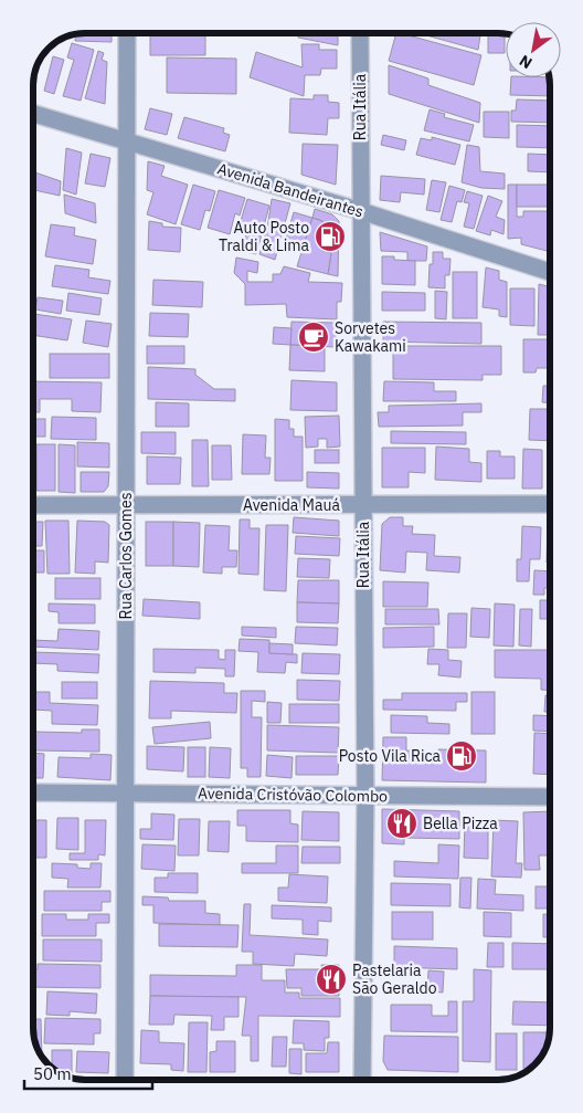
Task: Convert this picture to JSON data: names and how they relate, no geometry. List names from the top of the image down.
{
  "streets": {
    "street": [
      "Rua Itália",
      "Avenida Bandeirantes",
      "Avenida Mauá",
      "Rua Carlos Gomes",
      "Avenida Cristóvão Colombo"
    ]
  },
  "crossings": [
    ["Rua Itália", "Avenida Bandeirantes"],
    ["Rua Itália", "Avenida Mauá"],
    ["Rua Itália", "Avenida Cristóvão Colombo"],
    ["Avenida Bandeirantes", "Rua Carlos Gomes"],
    ["Avenida Mauá", "Rua Carlos Gomes"],
    ["Rua Carlos Gomes", "Avenida Cristóvão Colombo"]
  ],
  "places": {
    "fuel station": ["Auto Posto Traldi & Lima", "Posto Vila Rica"],
    "cafe": ["Sorvetes Kawakami"],
    "restaurant": ["Bella Pizza", "Pastelaria São Geraldo"]
  },
  "scale_bar": "50 m",
  "north": "bottom left"
}
